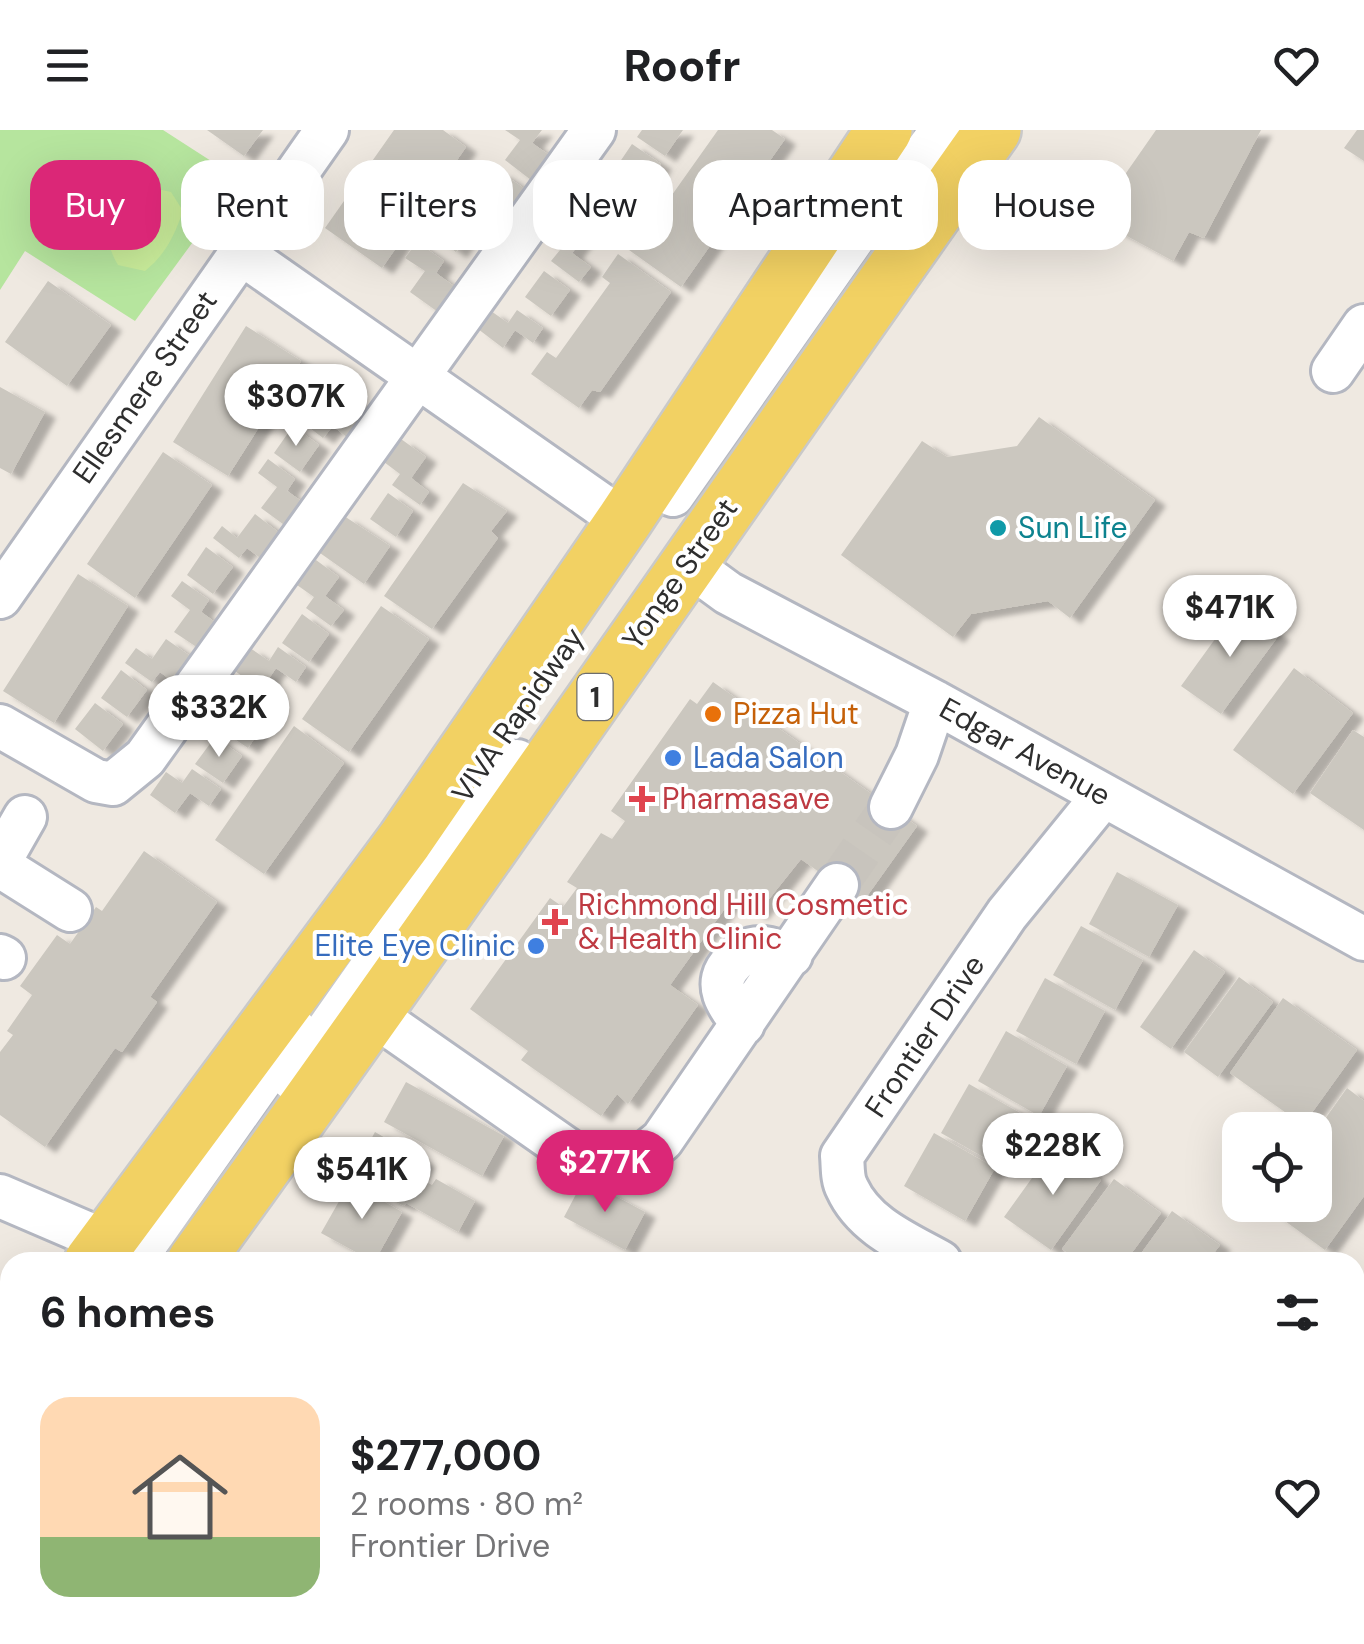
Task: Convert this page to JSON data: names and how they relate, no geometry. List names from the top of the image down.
{
  "streets": {
    "main road": ["Yonge Street", "1"],
    "street": [
      "Ellesmere Street",
      "VIVA Rapidway",
      "Edgar Avenue",
      "Frontier Drive"
    ]
  },
  "crossings": [
    ["Yonge Street", "Edgar Avenue"],
    ["Edgar Avenue", "Frontier Drive"]
  ],
  "places": {
    "other": [
      "Sun Life",
      "Pizza Hut",
      "Lada Salon",
      "Elite Eye Clinic"
    ],
    "health": ["Pharmasave", "Richmond Hill Cosmetic & Health Clinic"]
  },
  "page": {
    "header": "Roofr",
    "chip": [
      "Buy",
      "Rent",
      "Filters",
      "New",
      "Apartment",
      "House"
    ],
    "price": [
      "$307K",
      "$471K",
      "$332K",
      "$228K",
      "$277K",
      "$541K"
    ],
    "heading": "6 homes",
    "list": [
      {
        "name": "$277,000",
        "note": "2 rooms · 80 m² · Frontier Drive"
      }
    ]
  }
}
